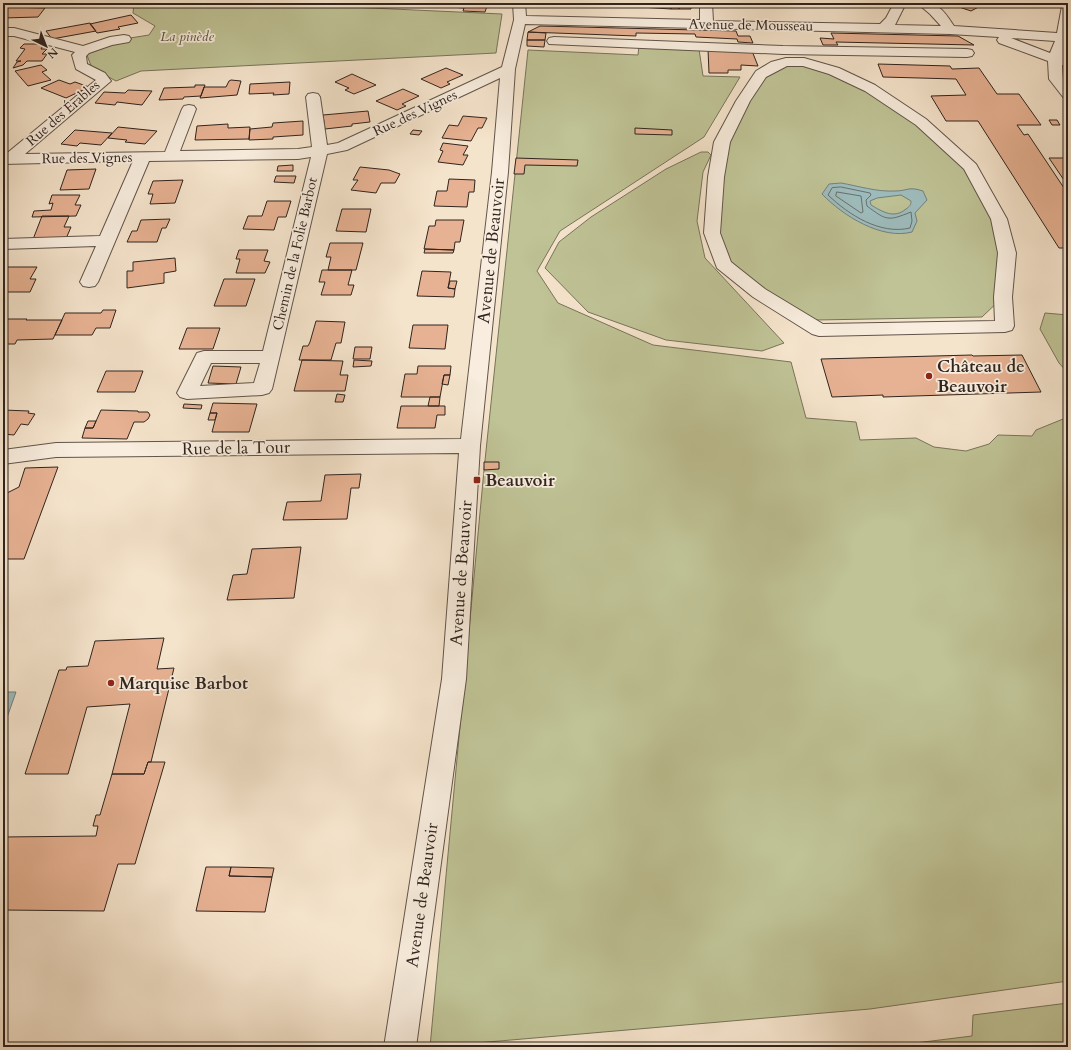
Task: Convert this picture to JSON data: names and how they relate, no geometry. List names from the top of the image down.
{
  "streets": {
    "street": [
      "Avenue de Mousseau",
      "Rue des Érables",
      "Rue des Vignes",
      "Avenue de Beauvoir",
      "Chemin de la Folie Barbot",
      "Rue de la Tour"
    ]
  },
  "crossings": [
    ["Avenue de Mousseau", "Avenue de Beauvoir"],
    ["Rue des Érables", "Rue des Vignes"],
    ["Rue des Vignes", "Avenue de Beauvoir"],
    ["Rue des Vignes", "Chemin de la Folie Barbot"],
    ["Avenue de Beauvoir", "Rue de la Tour"]
  ],
  "parks": ["La pinède"],
  "places": {
    "other": ["Château de Beauvoir", "Marquise Barbot"],
    "transit": ["Beauvoir"]
  },
  "north": "bottom right"
}
